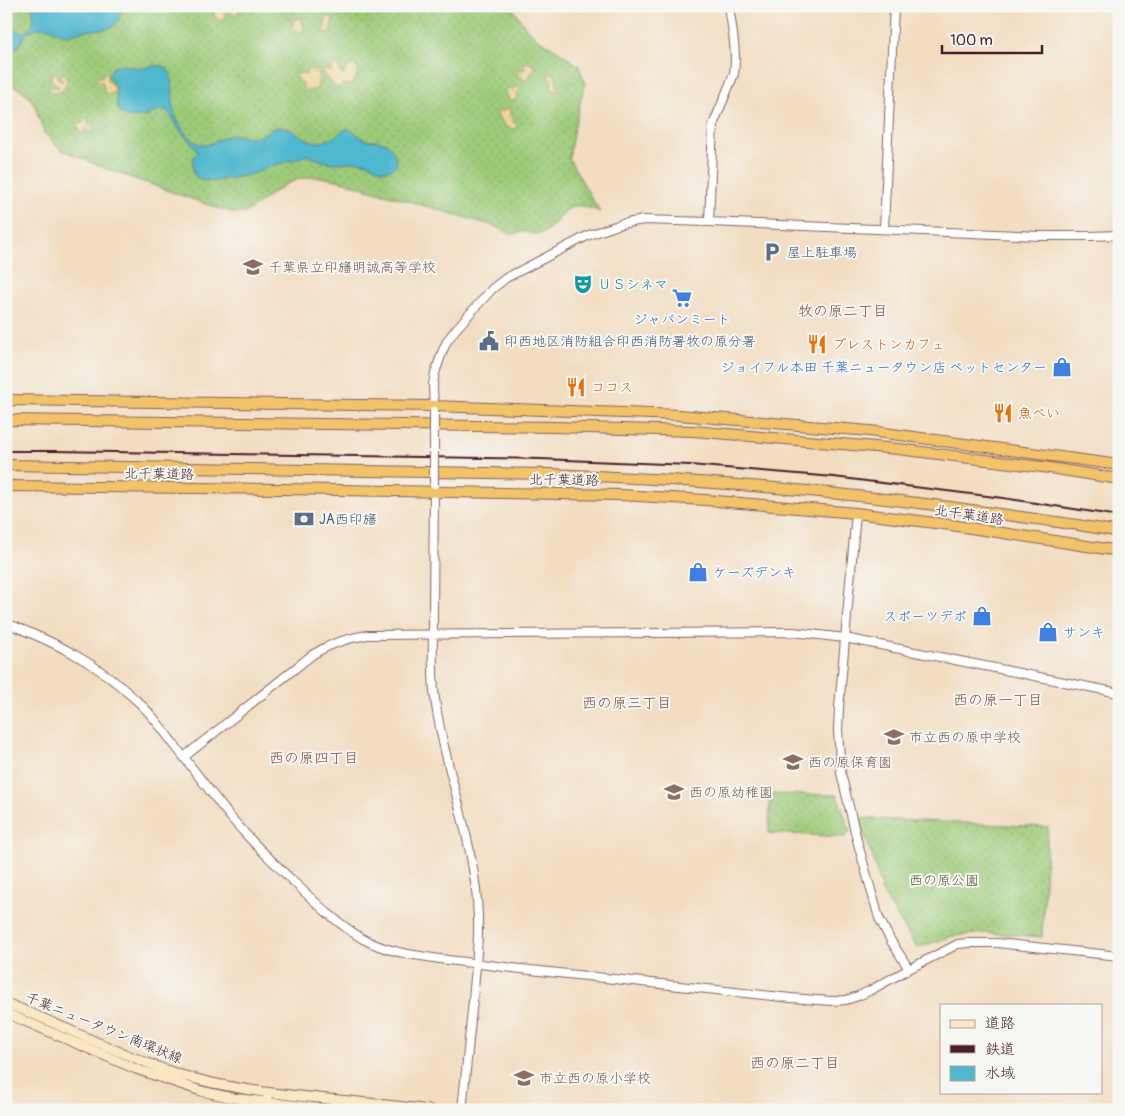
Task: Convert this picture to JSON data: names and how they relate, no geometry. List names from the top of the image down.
{
  "streets": {
    "highway": ["北千葉道路"],
    "main road": ["千葉ニュータウン南環状線"]
  },
  "districts": [
    "牧の原二丁目",
    "西の原一丁目",
    "西の原三丁目",
    "西の原四丁目",
    "西の原二丁目"
  ],
  "parks": ["西の原公園"],
  "places": {
    "parking": ["屋上駐車場"],
    "school or university": [
      "千葉県立印旛明誠高等学校",
      "市立西の原中学校",
      "西の原保育園",
      "西の原幼稚園",
      "市立西の原小学校"
    ],
    "theatre": ["ＵＳシネマ"],
    "supermarket": ["ジャパンミート"],
    "public building": ["印西地区消防組合印西消防署牧の原分署"],
    "restaurant": ["プレストンカフェ", "ココス", "魚べい"],
    "shop": [
      "ジョイフル本田 千葉ニュータウン店 ペットセンター",
      "ケーズデンキ",
      "スポーツデポ",
      "サンキ"
    ],
    "bank": ["JA西印旛"]
  },
  "legend": ["道路", "鉄道", "水域"],
  "scale_bar": "100 m"
}
